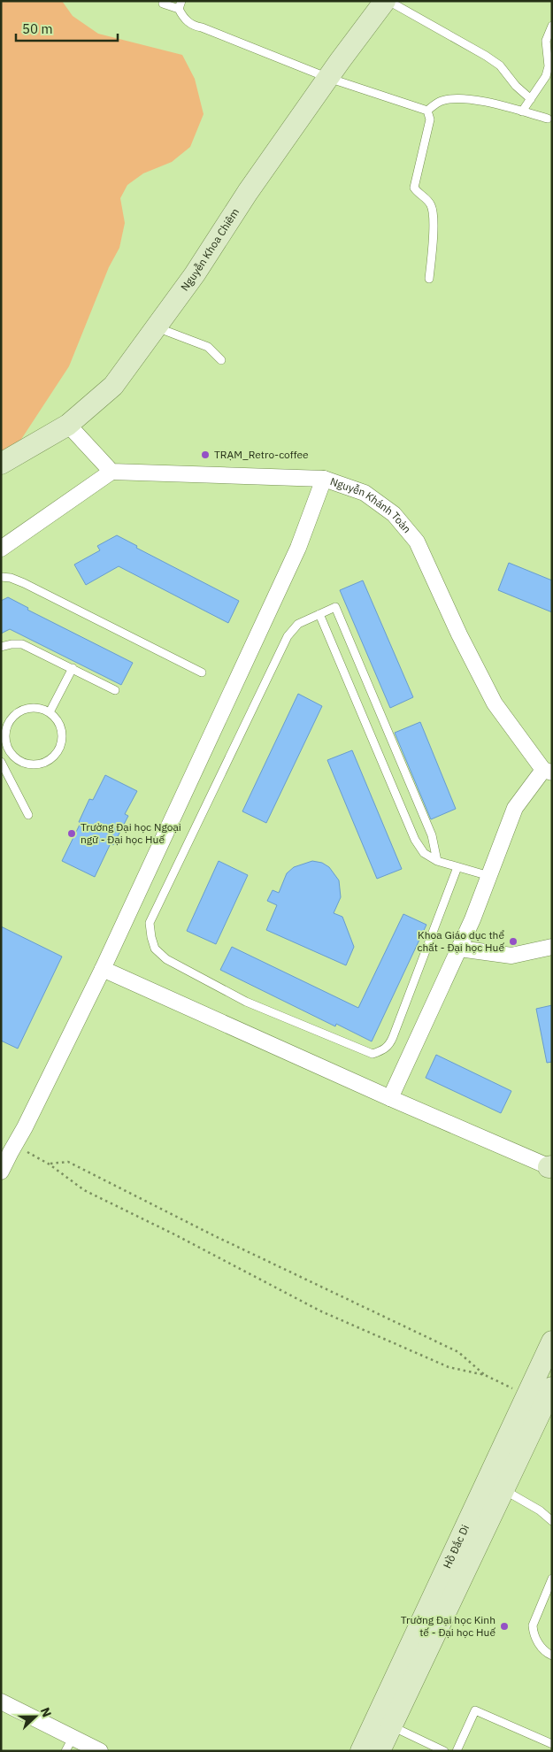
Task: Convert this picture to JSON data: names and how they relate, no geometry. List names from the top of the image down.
{
  "streets": {
    "street": ["Nguyễn Khoa Chiêm", "Nguyễn Khánh Toàn", "Hồ Đắc Di"]
  },
  "places": [
    "TRẠM_Retro-coffee",
    "Trường Đại học Ngoại ngữ - Đại học Huế",
    "Khoa Giáo dục thể chất - Đại học Huế",
    "Trường Đại học Kinh tế - Đại học Huế"
  ],
  "scale_bar": "50 m",
  "north": "right"
}
